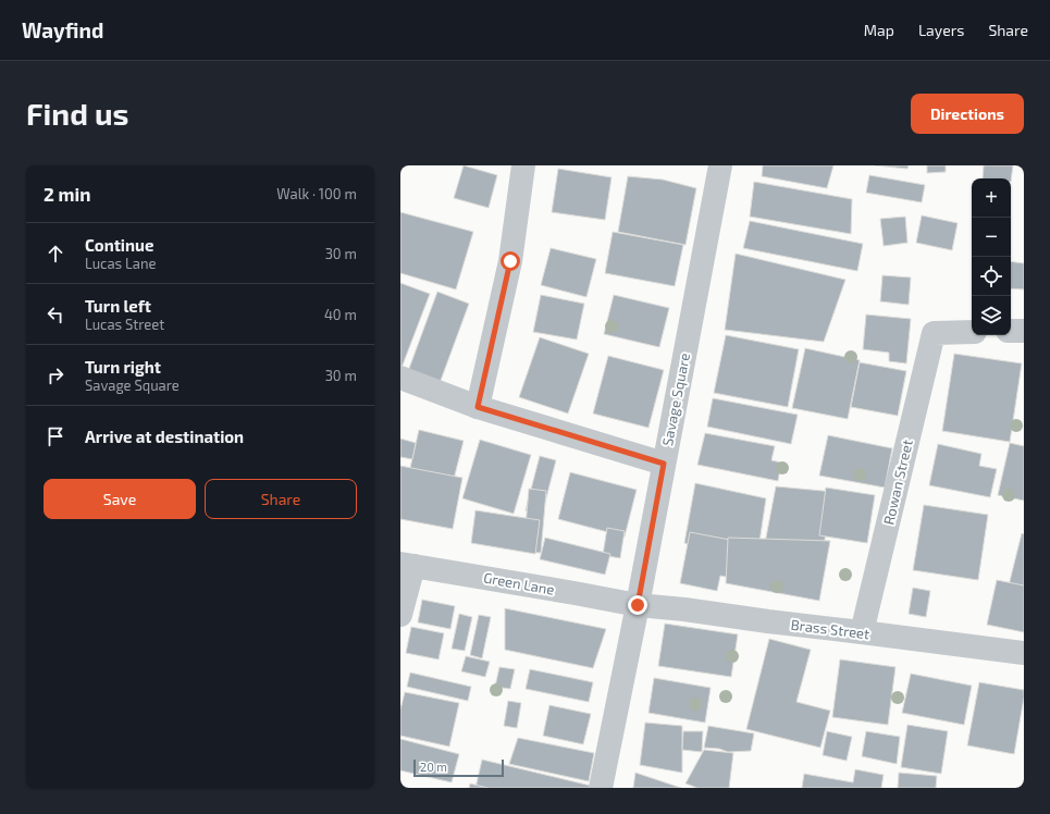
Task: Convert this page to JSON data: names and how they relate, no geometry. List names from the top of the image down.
{
  "streets": {
    "street": [
      "Savage Square",
      "Rowan Street",
      "Green Lane",
      "Brass Street"
    ]
  },
  "crossings": [
    ["Savage Square", "Green Lane"],
    ["Savage Square", "Brass Street"],
    ["Rowan Street", "Brass Street"],
    ["Green Lane", "Brass Street"]
  ],
  "scale_bar": "20 m",
  "page": {
    "header": "Wayfind",
    "nav": ["Map", "Layers", "Share"],
    "buttons": [
      "Directions",
      ["Save", "Share"]
    ],
    "title": "Find us",
    "heading": ["2 min", "Walk · 100 m"],
    "map_buttons": ["+", "−"],
    "list": [
      ["Continue", "Lucas Lane", "30 m"],
      ["Turn left", "Lucas Street", "40 m"],
      ["Turn right", "Savage Square", "30 m"],
      "Arrive at destination"
    ],
    "scale": "20 m"
  }
}
